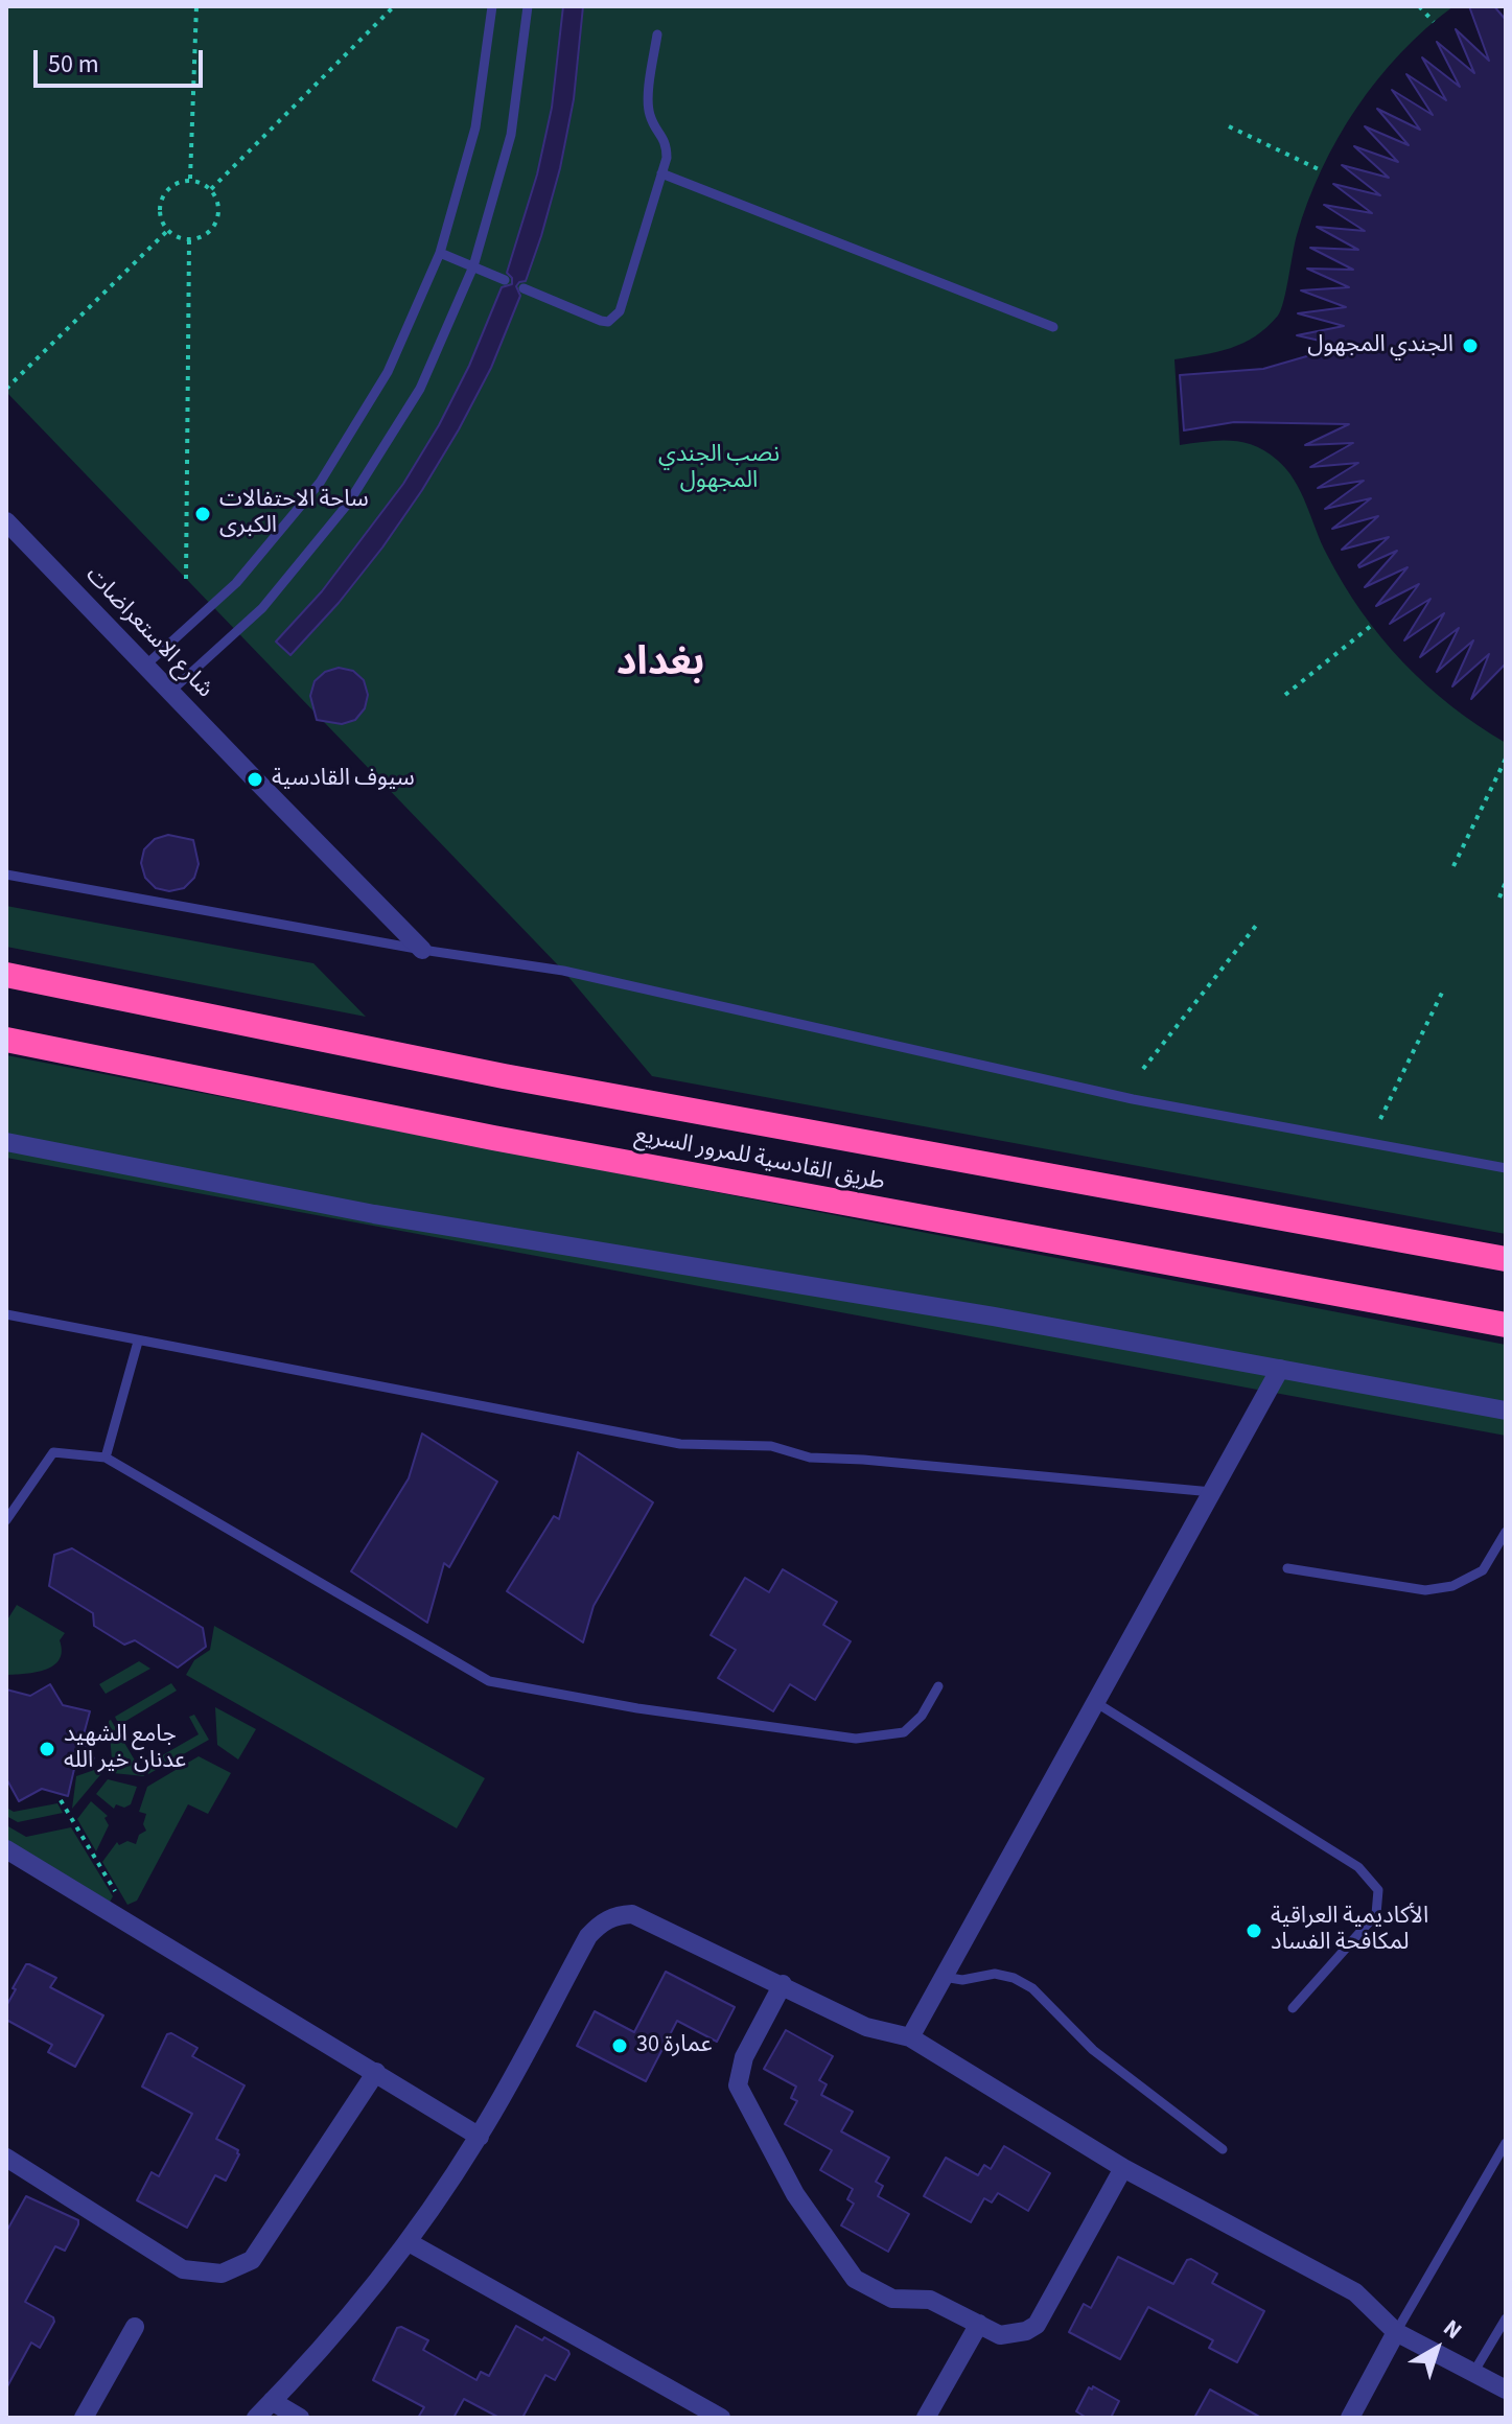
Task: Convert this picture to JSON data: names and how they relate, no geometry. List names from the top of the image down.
{
  "streets": {
    "highway": ["طريق القادسية للمرور السريع"],
    "street": ["شارع الاستعراضات"]
  },
  "districts": ["بغداد"],
  "parks": ["نصب الجندي المجهول"],
  "places": [
    "الجندي المجهول",
    "ساحة الاحتفالات الكبرى",
    "سيوف القادسية",
    "جامع الشهيد عدنان خير الله",
    "الأكاديمية العراقية لمكافحة الفساد",
    "عمارة 30"
  ],
  "scale_bar": "50 m",
  "north": "top right"
}
